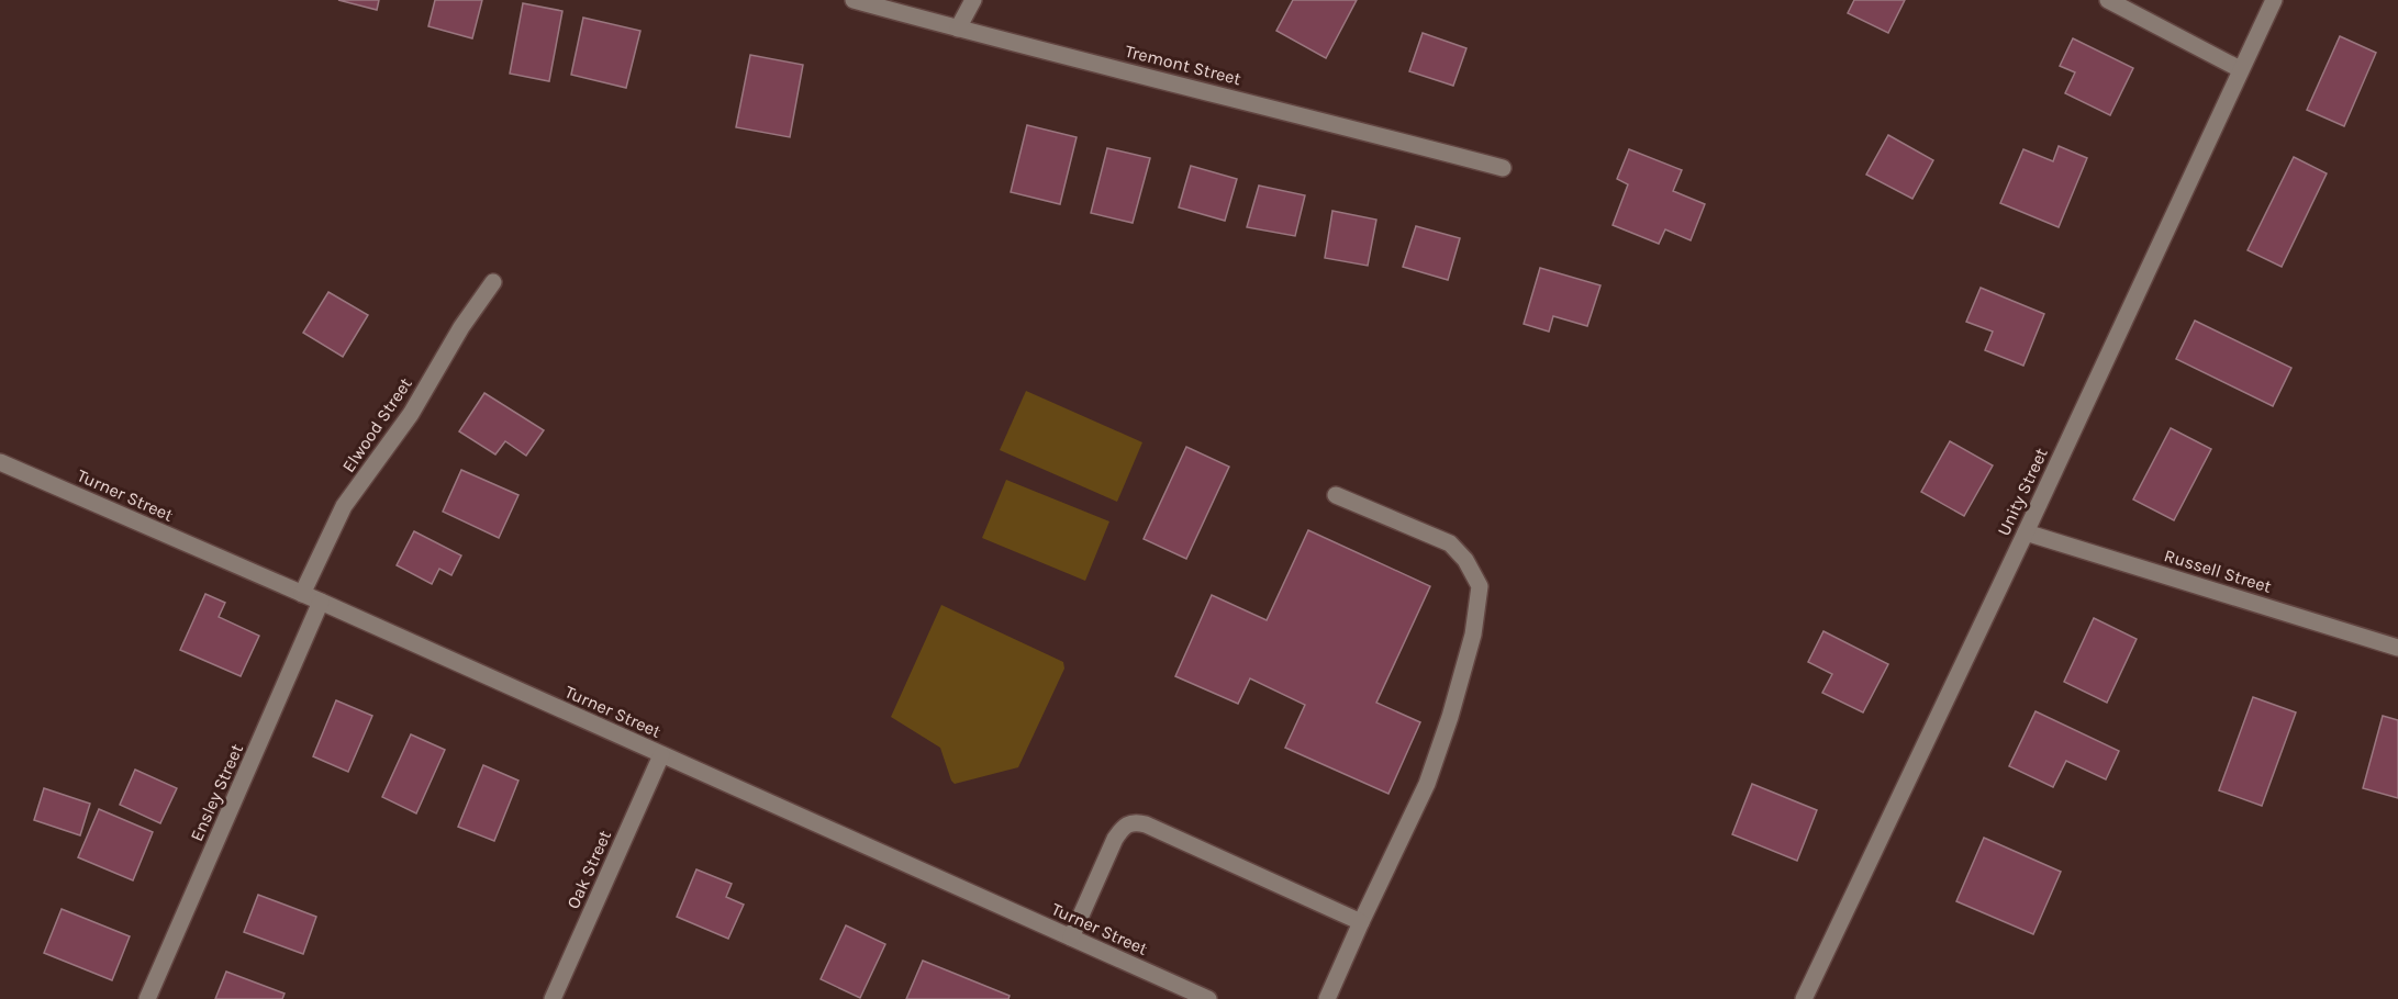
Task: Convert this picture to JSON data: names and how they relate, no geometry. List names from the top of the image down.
{
  "streets": {
    "street": [
      "Tremont Street",
      "Elwood Street",
      "Unity Street",
      "Turner Street",
      "Russell Street",
      "Ensley Street",
      "Oak Street"
    ]
  },
  "crossings": [
    ["Elwood Street", "Turner Street"],
    ["Unity Street", "Russell Street"],
    ["Turner Street", "Ensley Street"],
    ["Turner Street", "Oak Street"]
  ]
}
